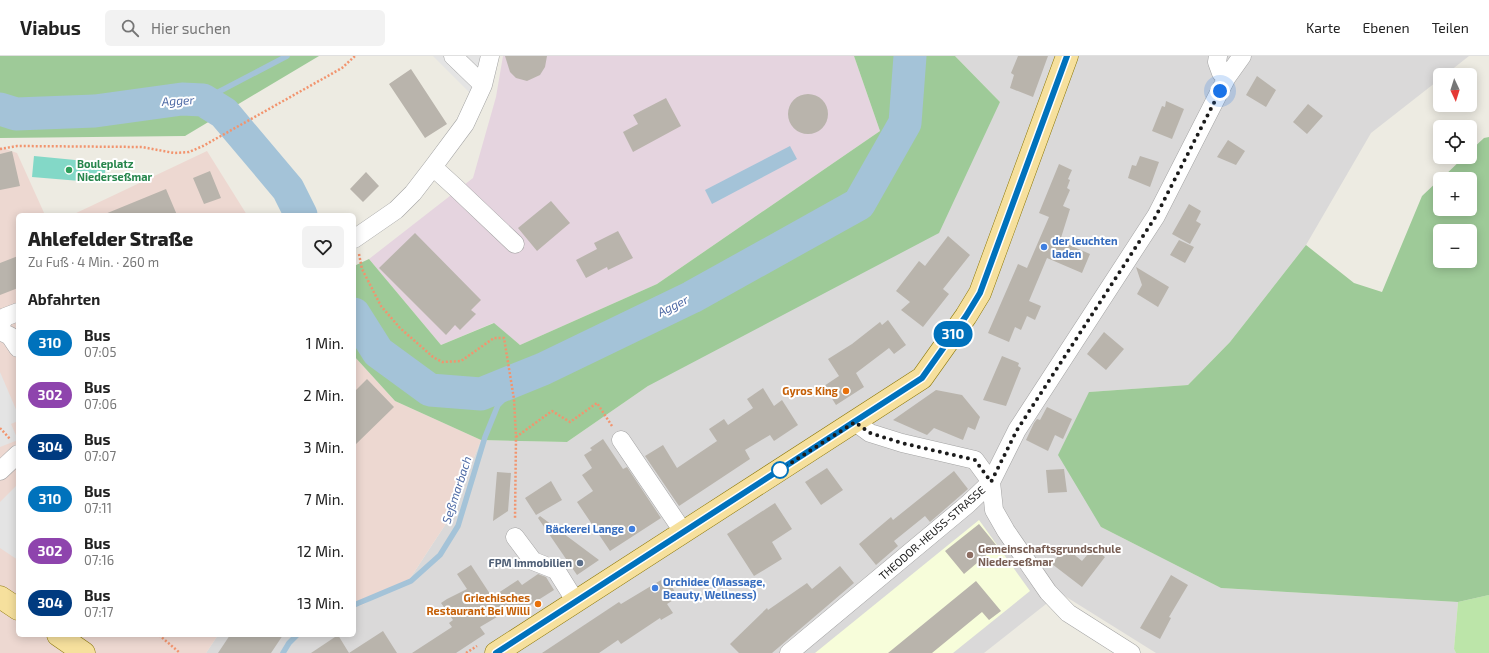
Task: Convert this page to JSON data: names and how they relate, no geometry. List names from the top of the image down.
{
  "streets": {
    "street": ["THEODOR-HEUSS-STRASSE"]
  },
  "water": ["Agger", "Seßmarbach"],
  "places": [
    "Bouleplatz Niederseßmar",
    "der leuchten laden",
    "Gyros King",
    "Bäckerei Lange",
    "Gemeinschaftsgrundschule Niederseßmar",
    "FPM Immobilien",
    "Orchidee (Massage, Beauty, Wellness)",
    "Griechisches Restaurant Bei Willi"
  ],
  "lines": ["bus line 310"],
  "north": "bottom",
  "page": {
    "header": "Viabus",
    "search": "Hier suchen",
    "nav": ["Karte", "Ebenen", "Teilen"],
    "on_map": "310",
    "map_buttons": ["+", "−"],
    "heading": [
      ["Ahlefelder Straße", "Zu Fuß · 4 Min. · 260 m"],
      "Abfahrten"
    ],
    "list": [
      {
        "mark": "310",
        "name": "Bus",
        "note": "07:05",
        "value": "1 Min."
      },
      {
        "mark": "302",
        "name": "Bus",
        "note": "07:06",
        "value": "2 Min."
      },
      {
        "mark": "304",
        "name": "Bus",
        "note": "07:07",
        "value": "3 Min."
      },
      {
        "mark": "310",
        "name": "Bus",
        "note": "07:11",
        "value": "7 Min."
      },
      {
        "mark": "302",
        "name": "Bus",
        "note": "07:16",
        "value": "12 Min."
      },
      {
        "mark": "304",
        "name": "Bus",
        "note": "07:17",
        "value": "13 Min."
      }
    ]
  }
}
